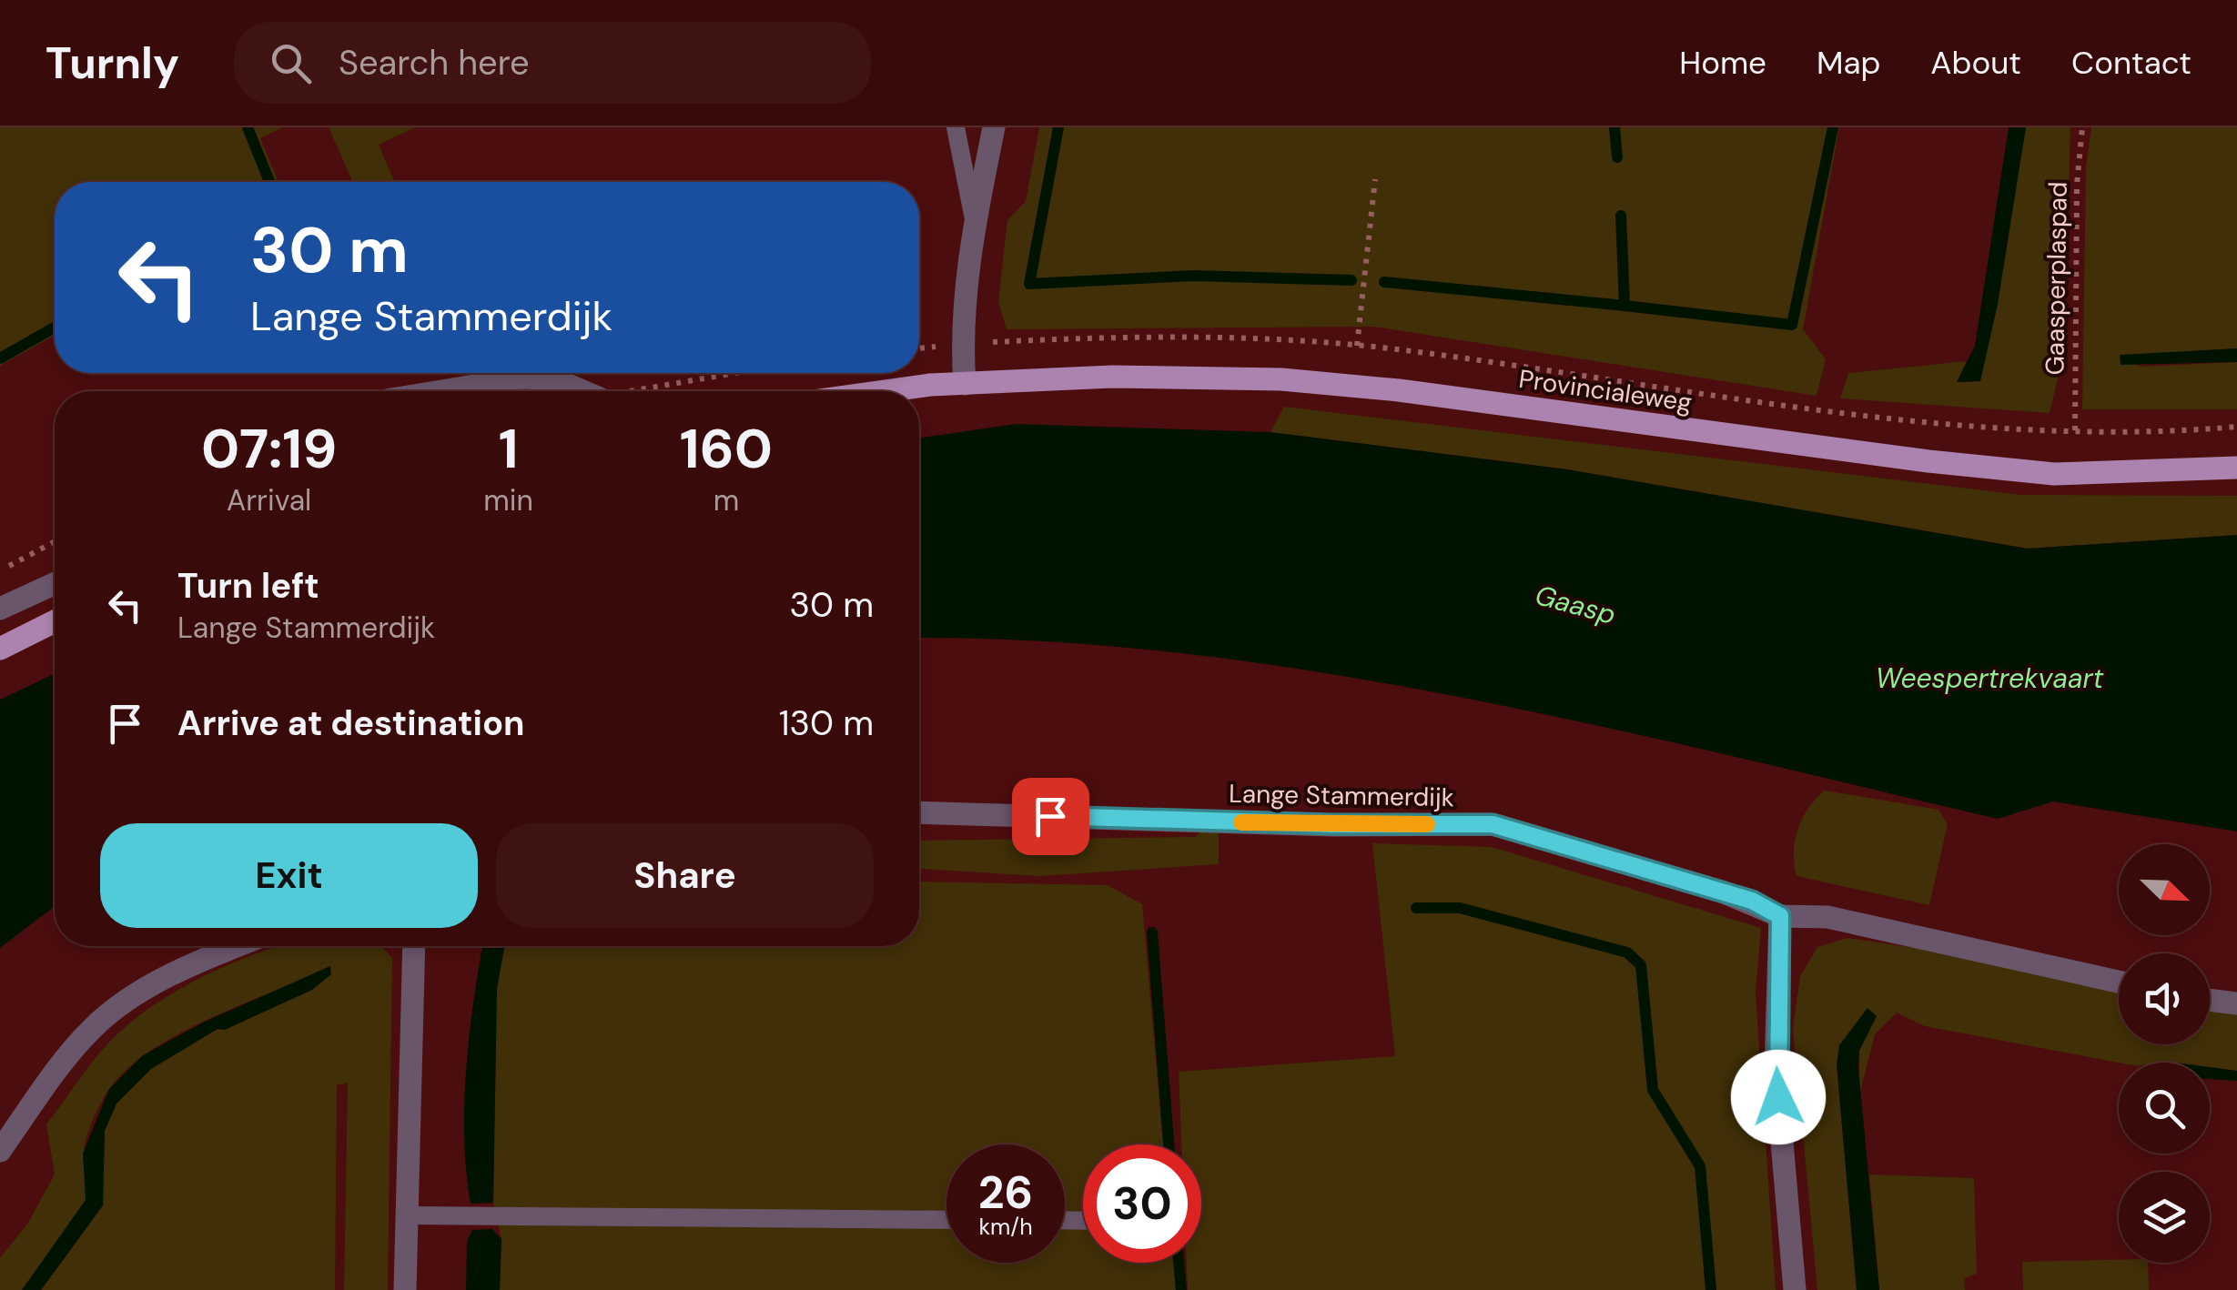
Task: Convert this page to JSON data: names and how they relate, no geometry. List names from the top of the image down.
{
  "streets": {
    "main road": ["Provincialeweg"],
    "street": ["Lange Stammerdijk"],
    "path": ["Gaasperplaspad"]
  },
  "water": ["Gaasp", "Weespertrekvaart"],
  "north": "bottom right",
  "page": {
    "header": "Turnly",
    "search": "Search here",
    "nav": [
      "Home",
      "Map",
      "About",
      "Contact"
    ],
    "turn": ["30 m", "Lange Stammerdijk"],
    "eta": [
      "07:19",
      "Arrival",
      "1",
      "min",
      "160",
      "m"
    ],
    "list": [
      {
        "name": "Turn left",
        "note": "Lange Stammerdijk",
        "value": "30 m"
      },
      {
        "name": "Arrive at destination",
        "value": "130 m"
      }
    ],
    "buttons": ["Exit", "Share"],
    "speed": "26 km/h",
    "limit": "30"
  }
}
